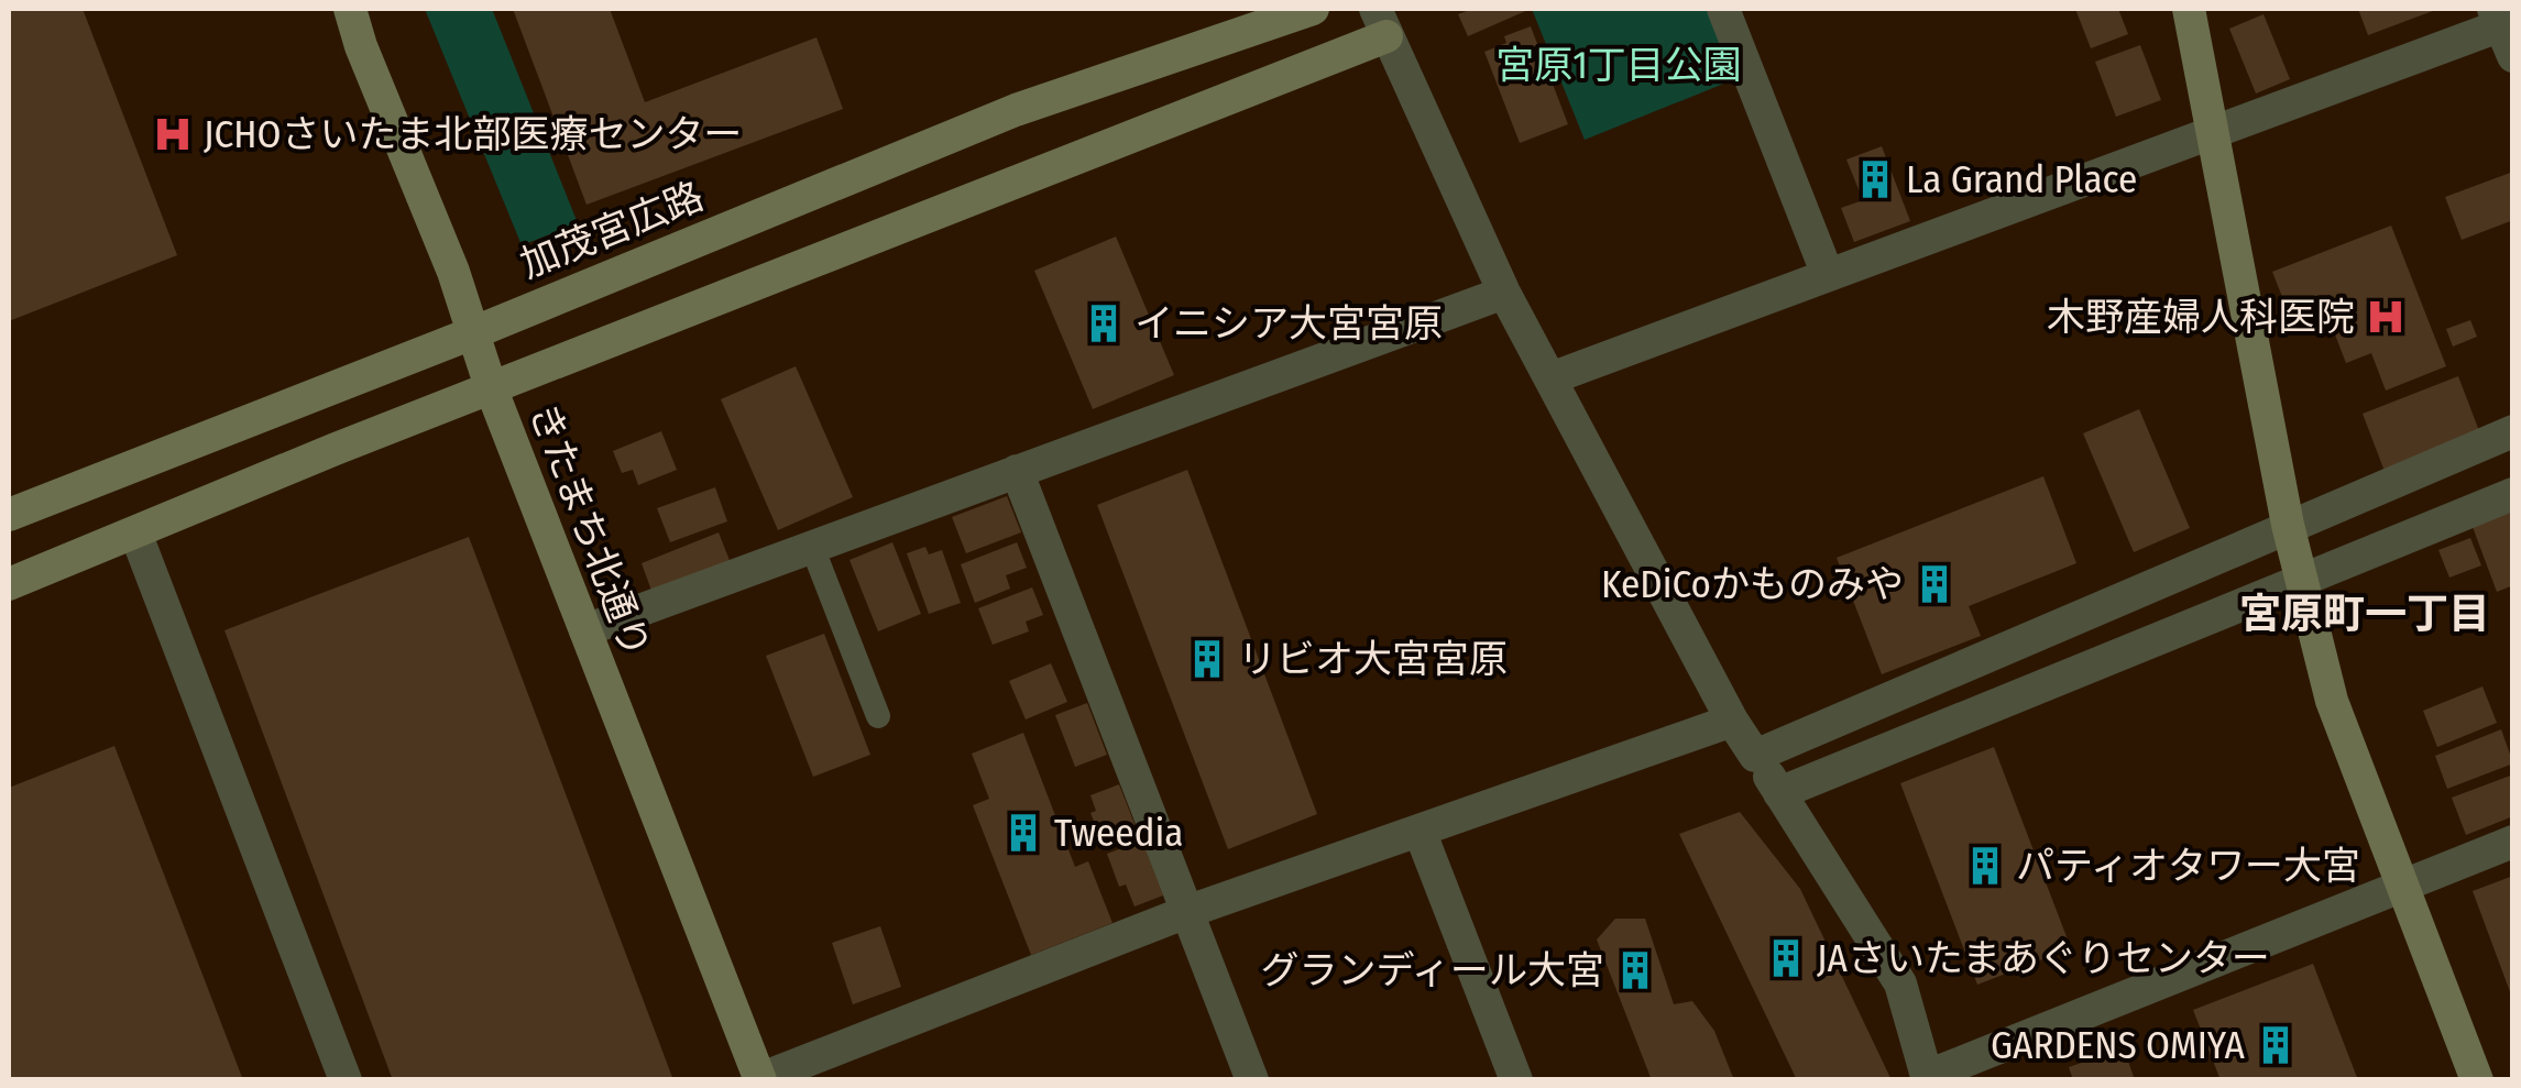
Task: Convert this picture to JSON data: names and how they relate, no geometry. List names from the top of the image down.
{
  "streets": {
    "street": ["加茂宮広路", "きたまち北通り"]
  },
  "crossings": [
    ["加茂宮広路", "きたまち北通り"]
  ],
  "districts": ["宮原町一丁目"],
  "parks": ["宮原1丁目公園"],
  "places": {
    "hospital": ["JCHOさいたま北部医療センター", "木野産婦人科医院"],
    "building": [
      "La Grand Place",
      "イニシア大宮宮原",
      "KeDiCoかものみや",
      "リビオ大宮宮原",
      "Tweedia",
      "パティオタワー大宮",
      "JAさいたまあぐりセンター",
      "グランディール大宮",
      "GARDENS OMIYA"
    ]
  }
}
